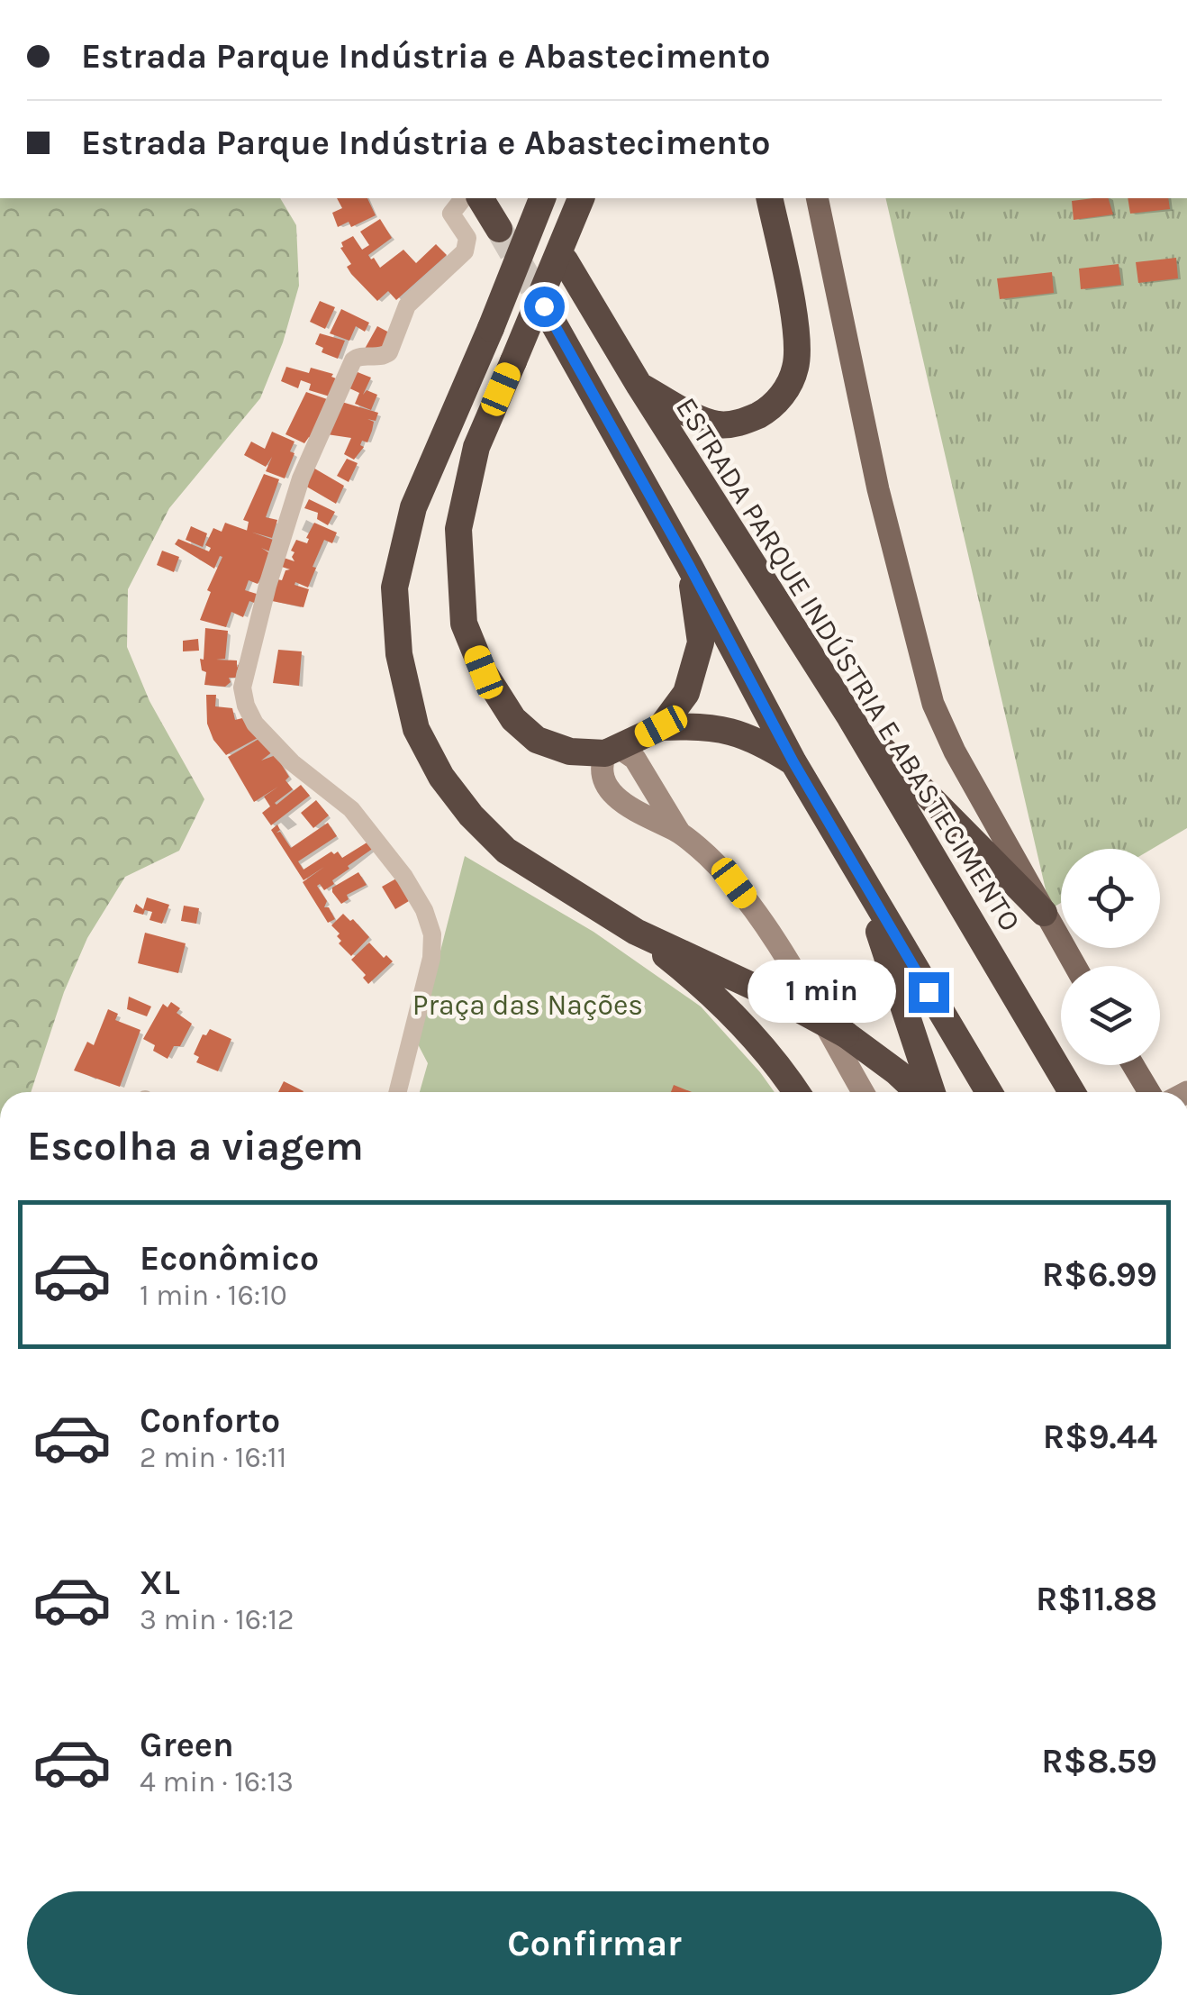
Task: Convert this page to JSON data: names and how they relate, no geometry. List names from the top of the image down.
{
  "streets": {
    "highway": ["ESTRADA PARQUE INDÚSTRIA E ABASTECIMENTO"]
  },
  "parks": ["Praça das Nações"],
  "page": {
    "banner": ["Estrada Parque Indústria e Abastecimento", "Estrada Parque Indústria e Abastecimento"],
    "bubble": "1 min",
    "heading": "Escolha a viagem",
    "list": [
      {
        "name": "Econômico",
        "note": "1 min · 16:10",
        "value": "R$6.99"
      },
      {
        "name": "Conforto",
        "note": "2 min · 16:11",
        "value": "R$9.44"
      },
      {
        "name": "XL",
        "note": "3 min · 16:12",
        "value": "R$11.88"
      },
      {
        "name": "Green",
        "note": "4 min · 16:13",
        "value": "R$8.59"
      }
    ],
    "buttons": "Confirmar"
  }
}
